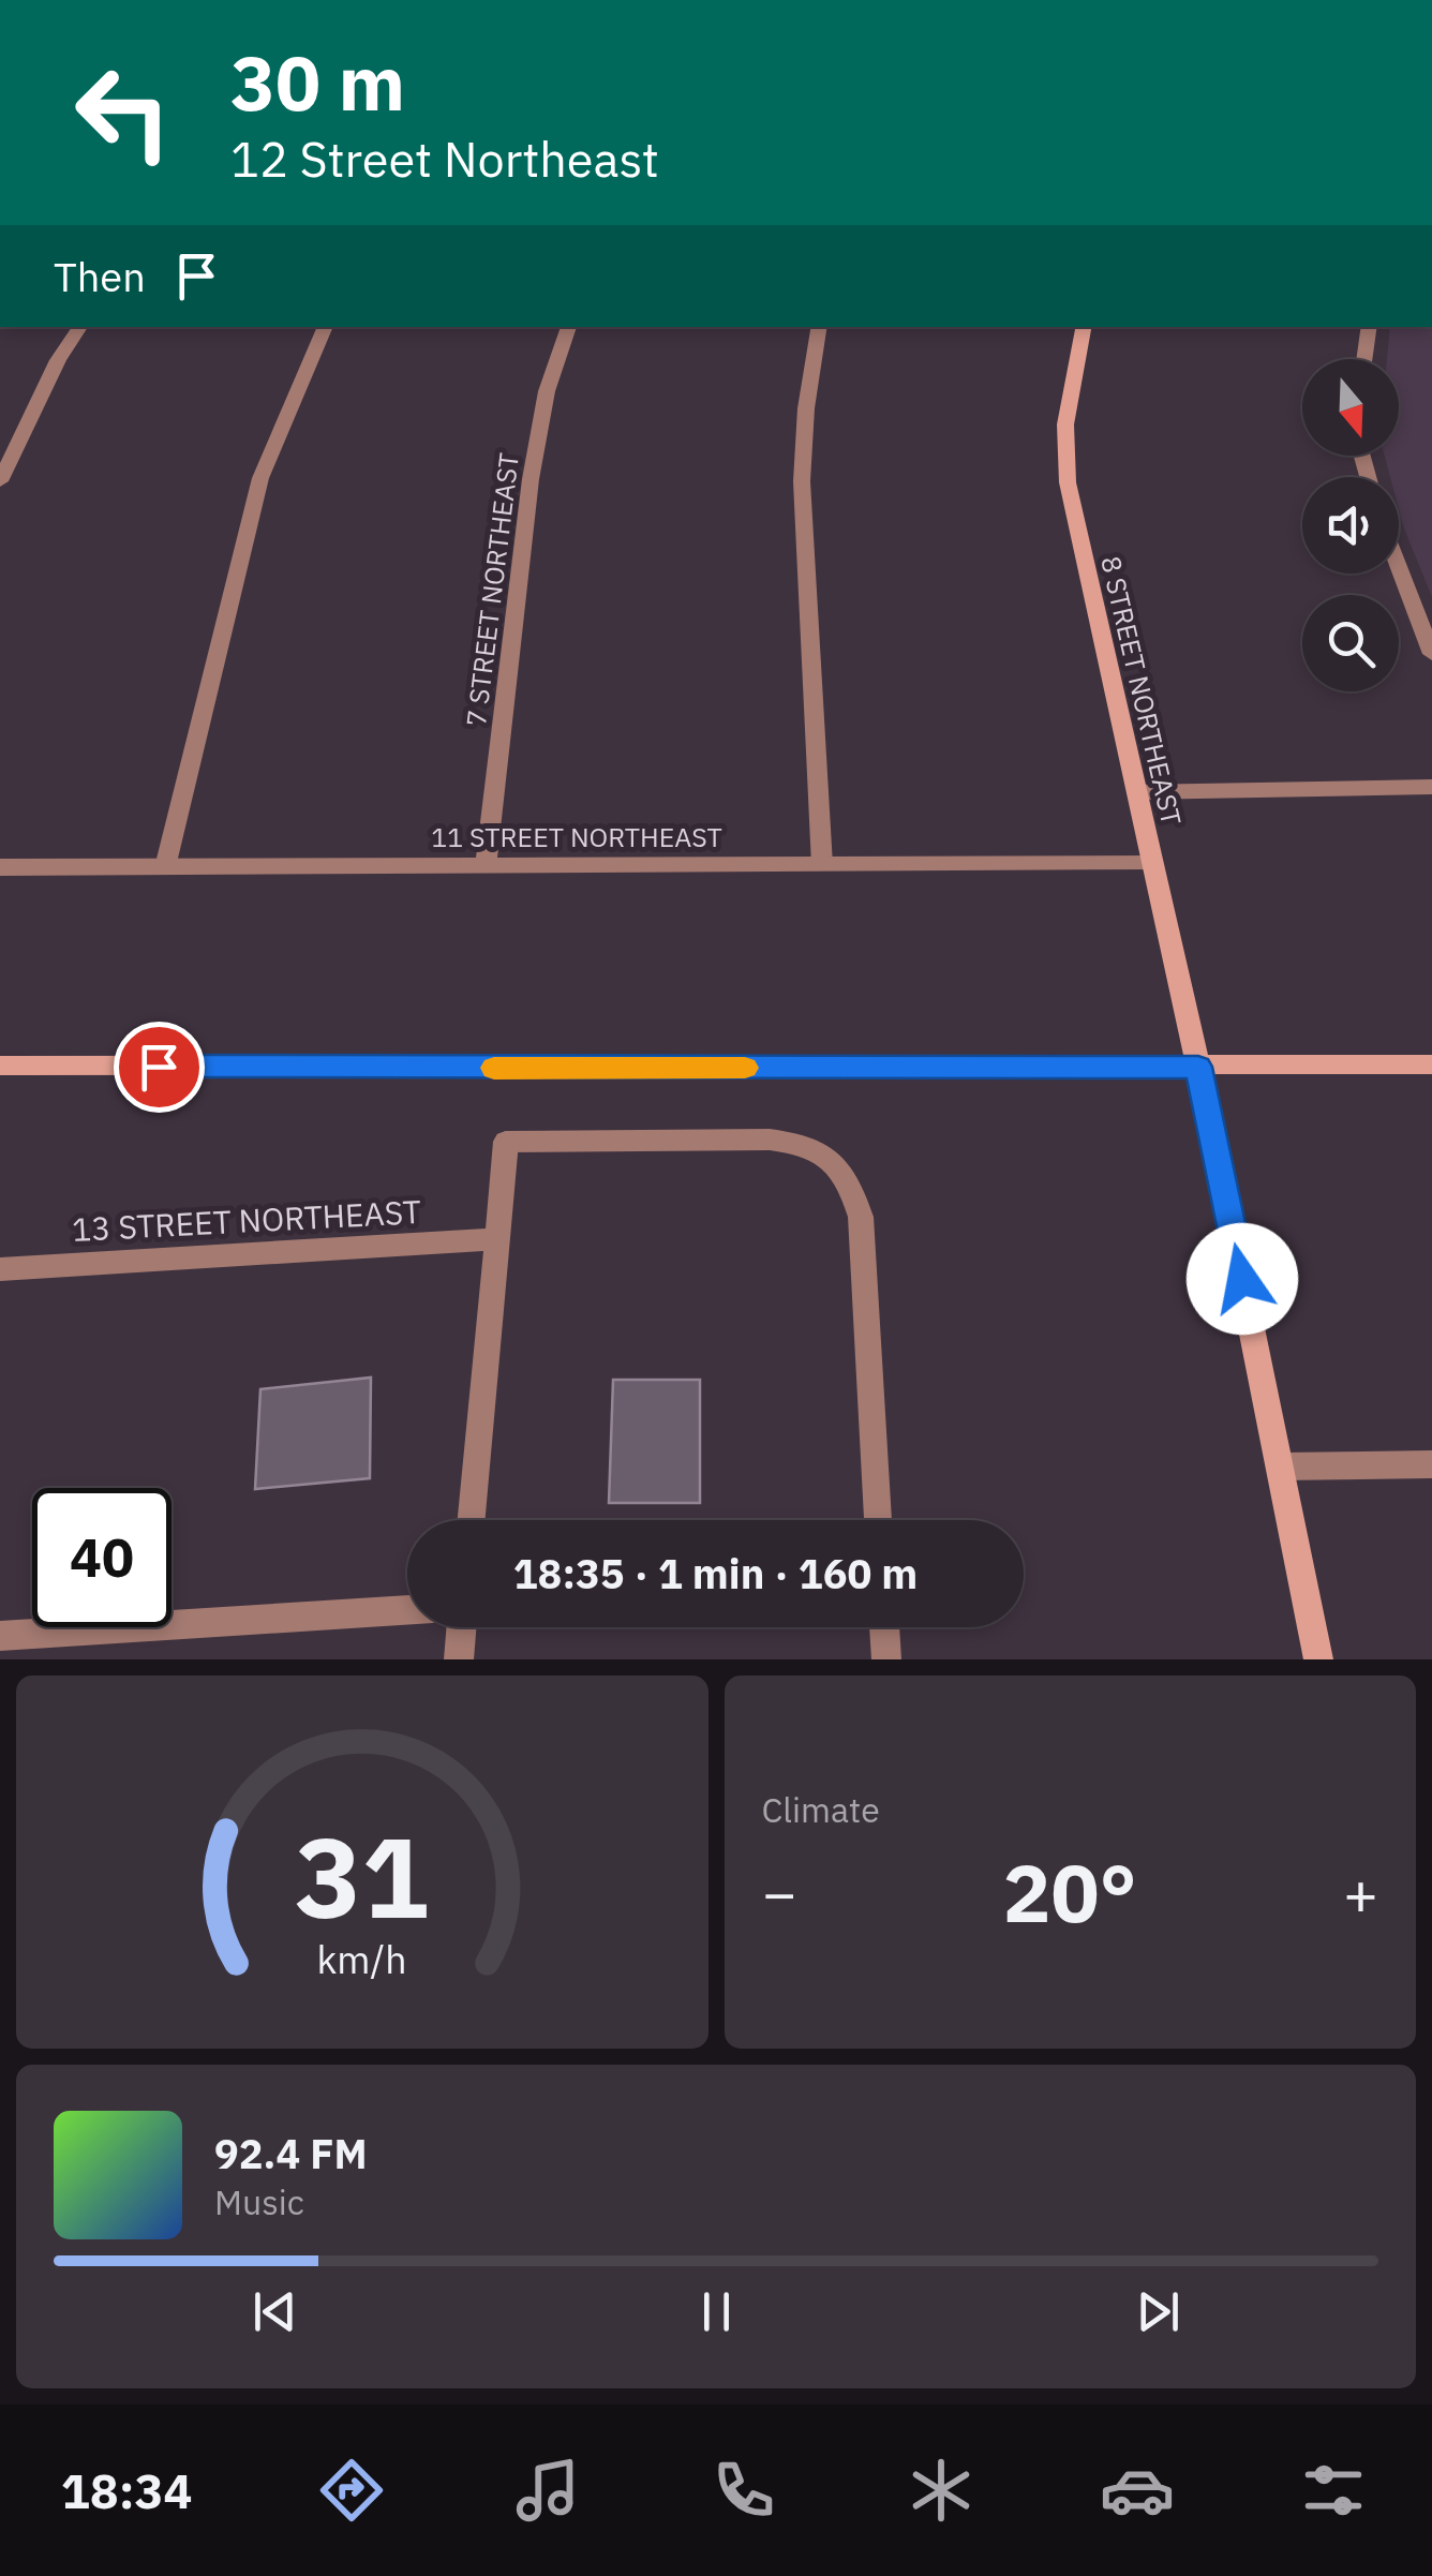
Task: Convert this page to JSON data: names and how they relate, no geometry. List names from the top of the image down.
{
  "streets": {
    "street": [
      "7 STREET NORTHEAST",
      "8 STREET NORTHEAST",
      "11 STREET NORTHEAST",
      "13 STREET NORTHEAST"
    ]
  },
  "crossings": [
    ["7 STREET NORTHEAST", "11 STREET NORTHEAST"],
    ["8 STREET NORTHEAST", "11 STREET NORTHEAST"]
  ],
  "north": "bottom",
  "page": {
    "turn": ["30 m", "12 Street Northeast"],
    "then": "Then",
    "limit": "40",
    "trip": "18:35 · 1 min · 160 m",
    "tile": "Climate",
    "heat": ["−", "20°", "+"],
    "song": ["92.4 FM", "Music"],
    "tabs": "18:34",
    "gauge": ["31", "km/h"]
  }
}
